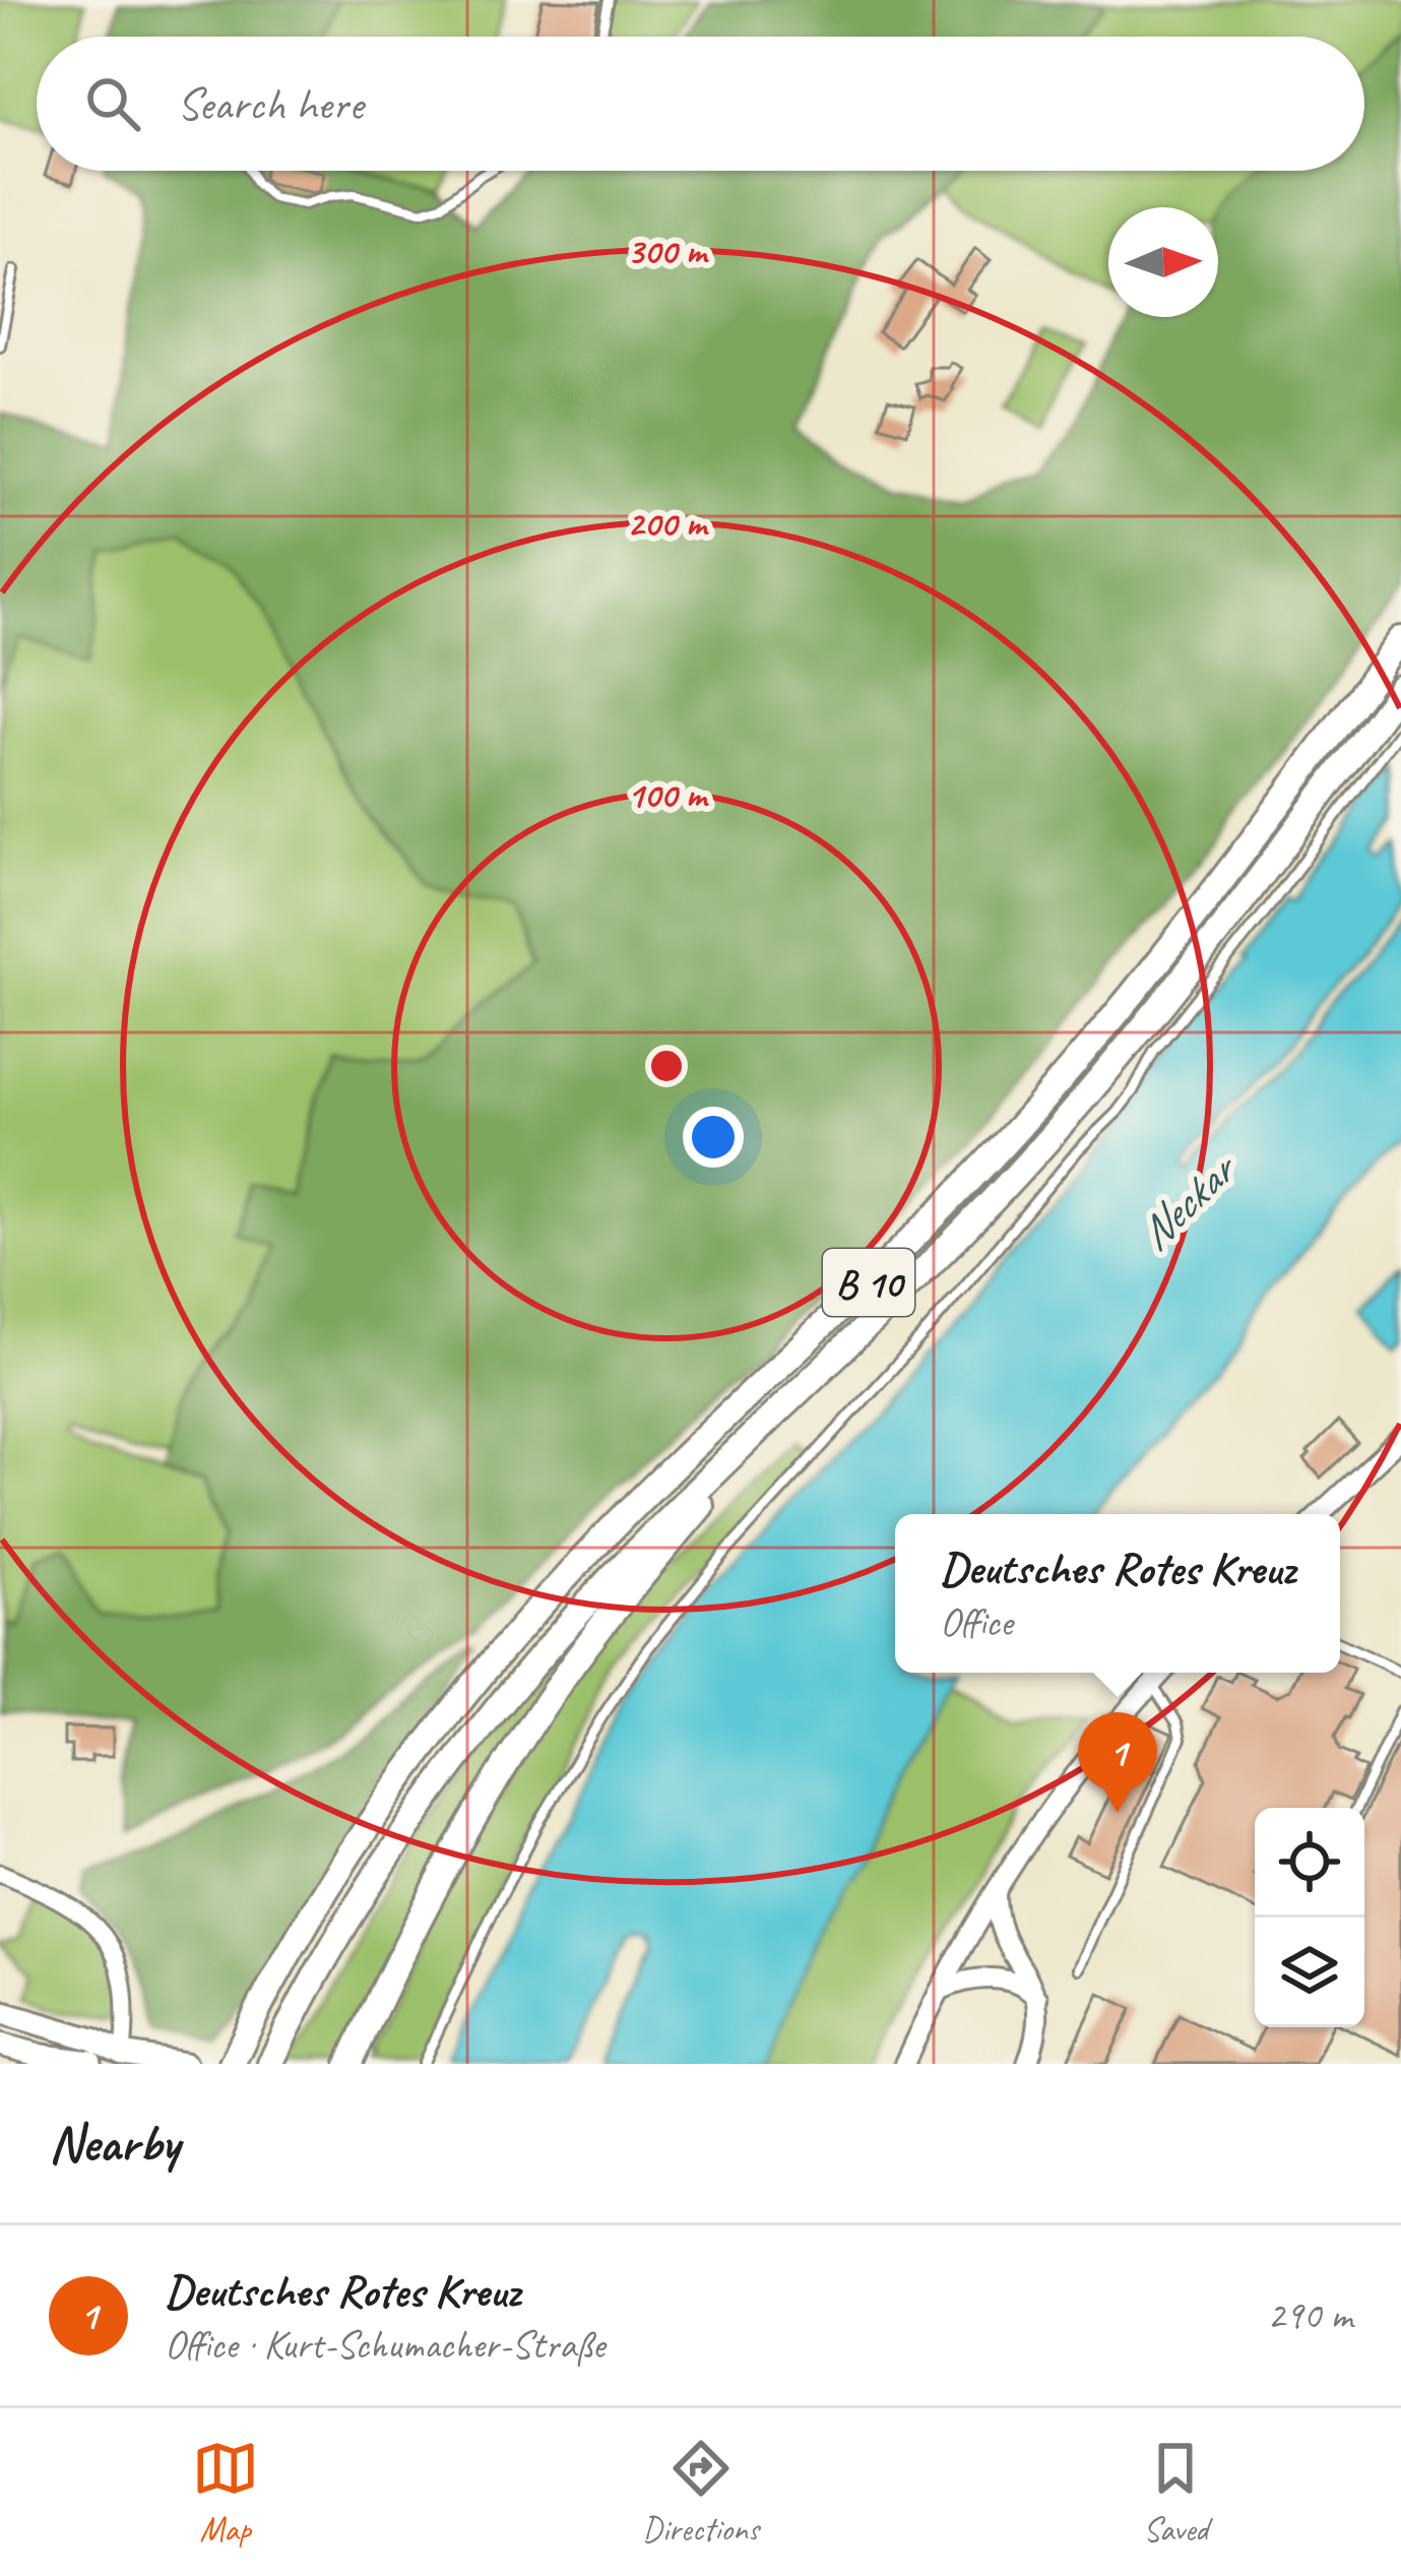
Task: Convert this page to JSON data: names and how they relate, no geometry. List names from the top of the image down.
{
  "streets": {
    "highway": ["B 10"]
  },
  "water": ["Neckar"],
  "north": "right",
  "page": {
    "search": "Search here",
    "popup": ["Deutsches Rotes Kreuz", "Office"],
    "pins": "1",
    "heading": "Nearby",
    "list": [
      {
        "mark": "1",
        "name": "Deutsches Rotes Kreuz",
        "note": "Office · Kurt-Schumacher-Straße",
        "value": "290 m"
      }
    ],
    "nav": ["Map", "Directions", "Saved"]
  },
  "rings": ["300 m", "200 m", "100 m"]
}
